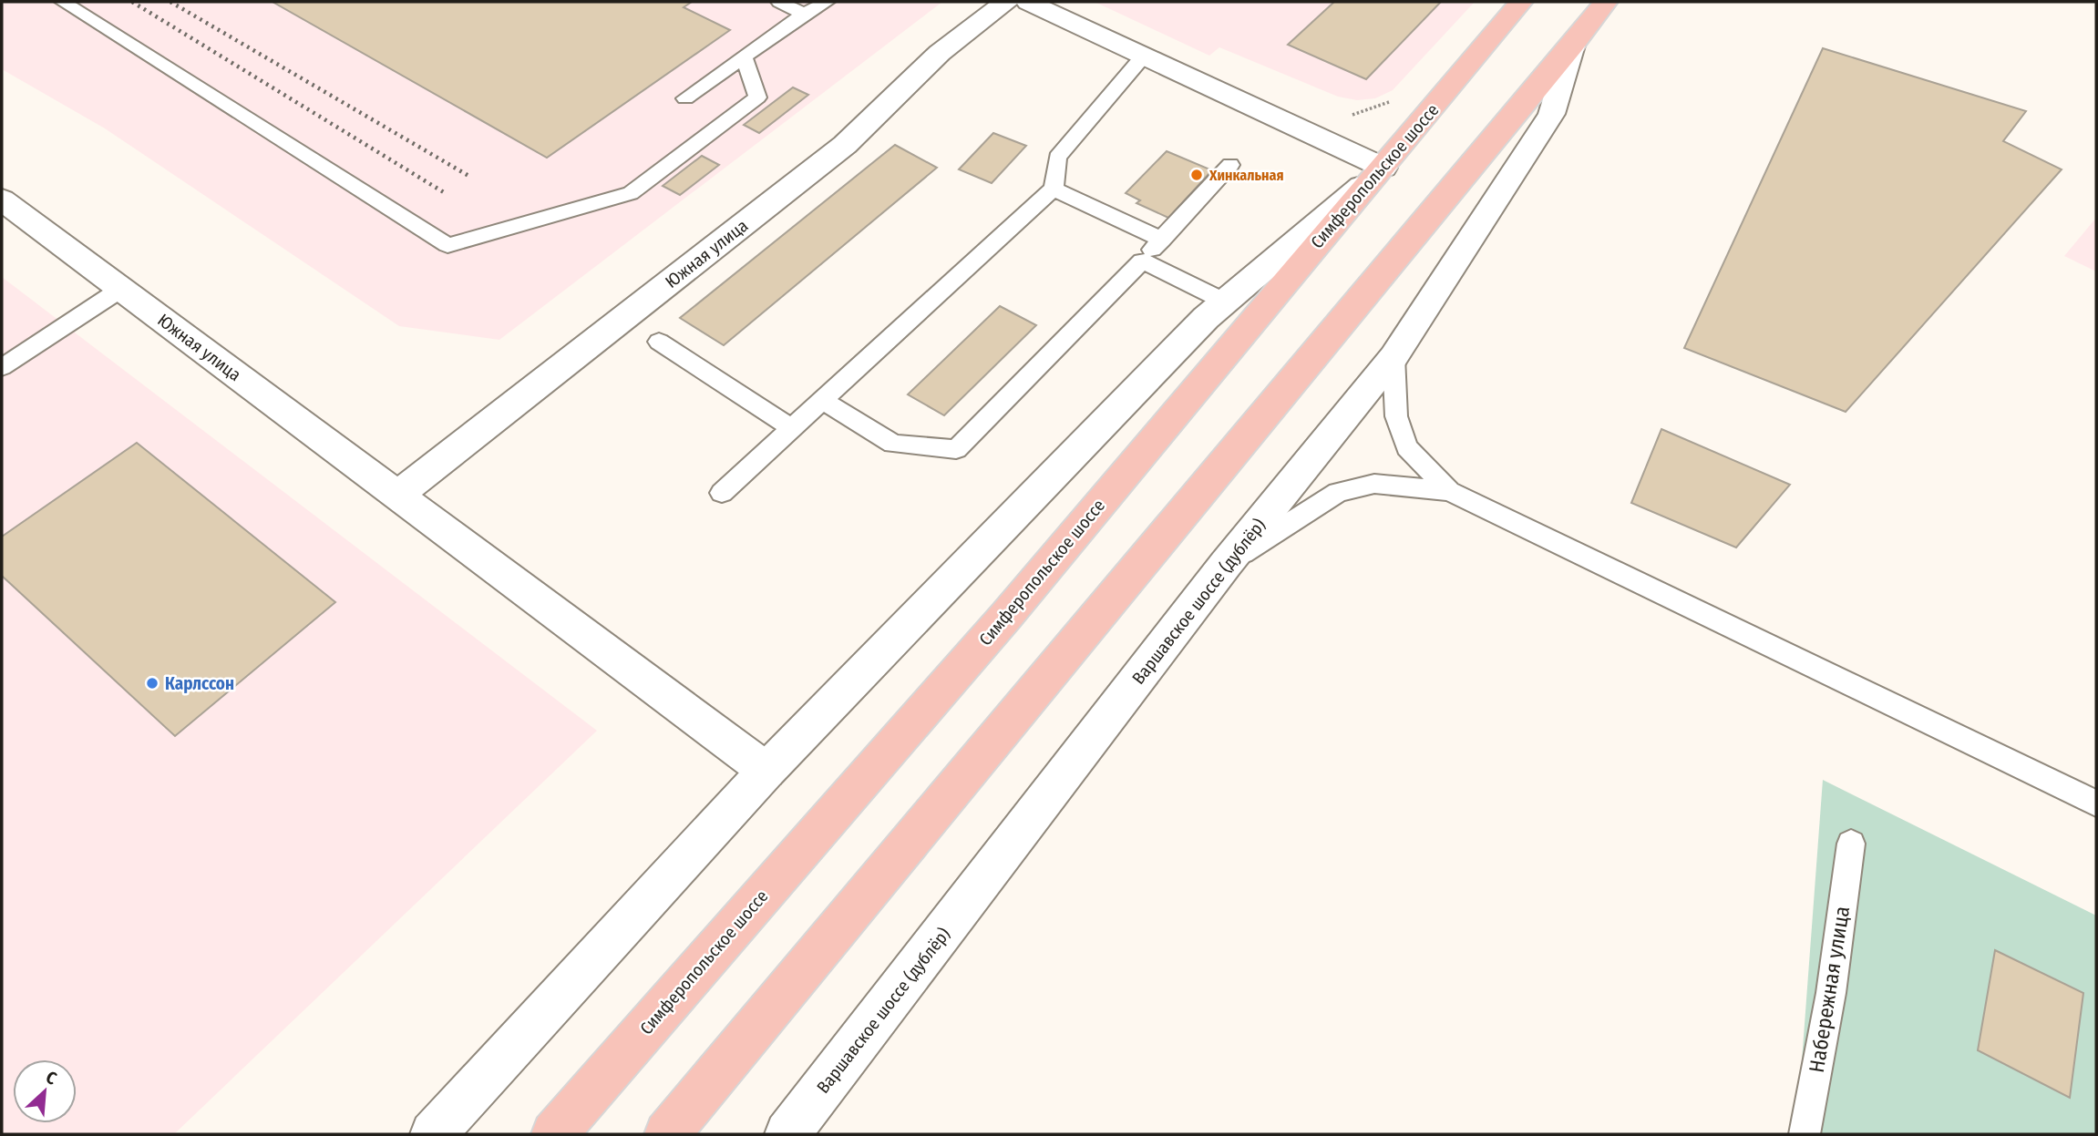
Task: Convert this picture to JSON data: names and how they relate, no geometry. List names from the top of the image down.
{
  "streets": {
    "main road": ["Симферопольское шоссе", "Южная улица", "Варшавское шоссе (дублёр)"],
    "lane": ["Набережная улица"]
  },
  "places": ["Хинкальная", "Карлссон"],
  "north": "top right"
}
